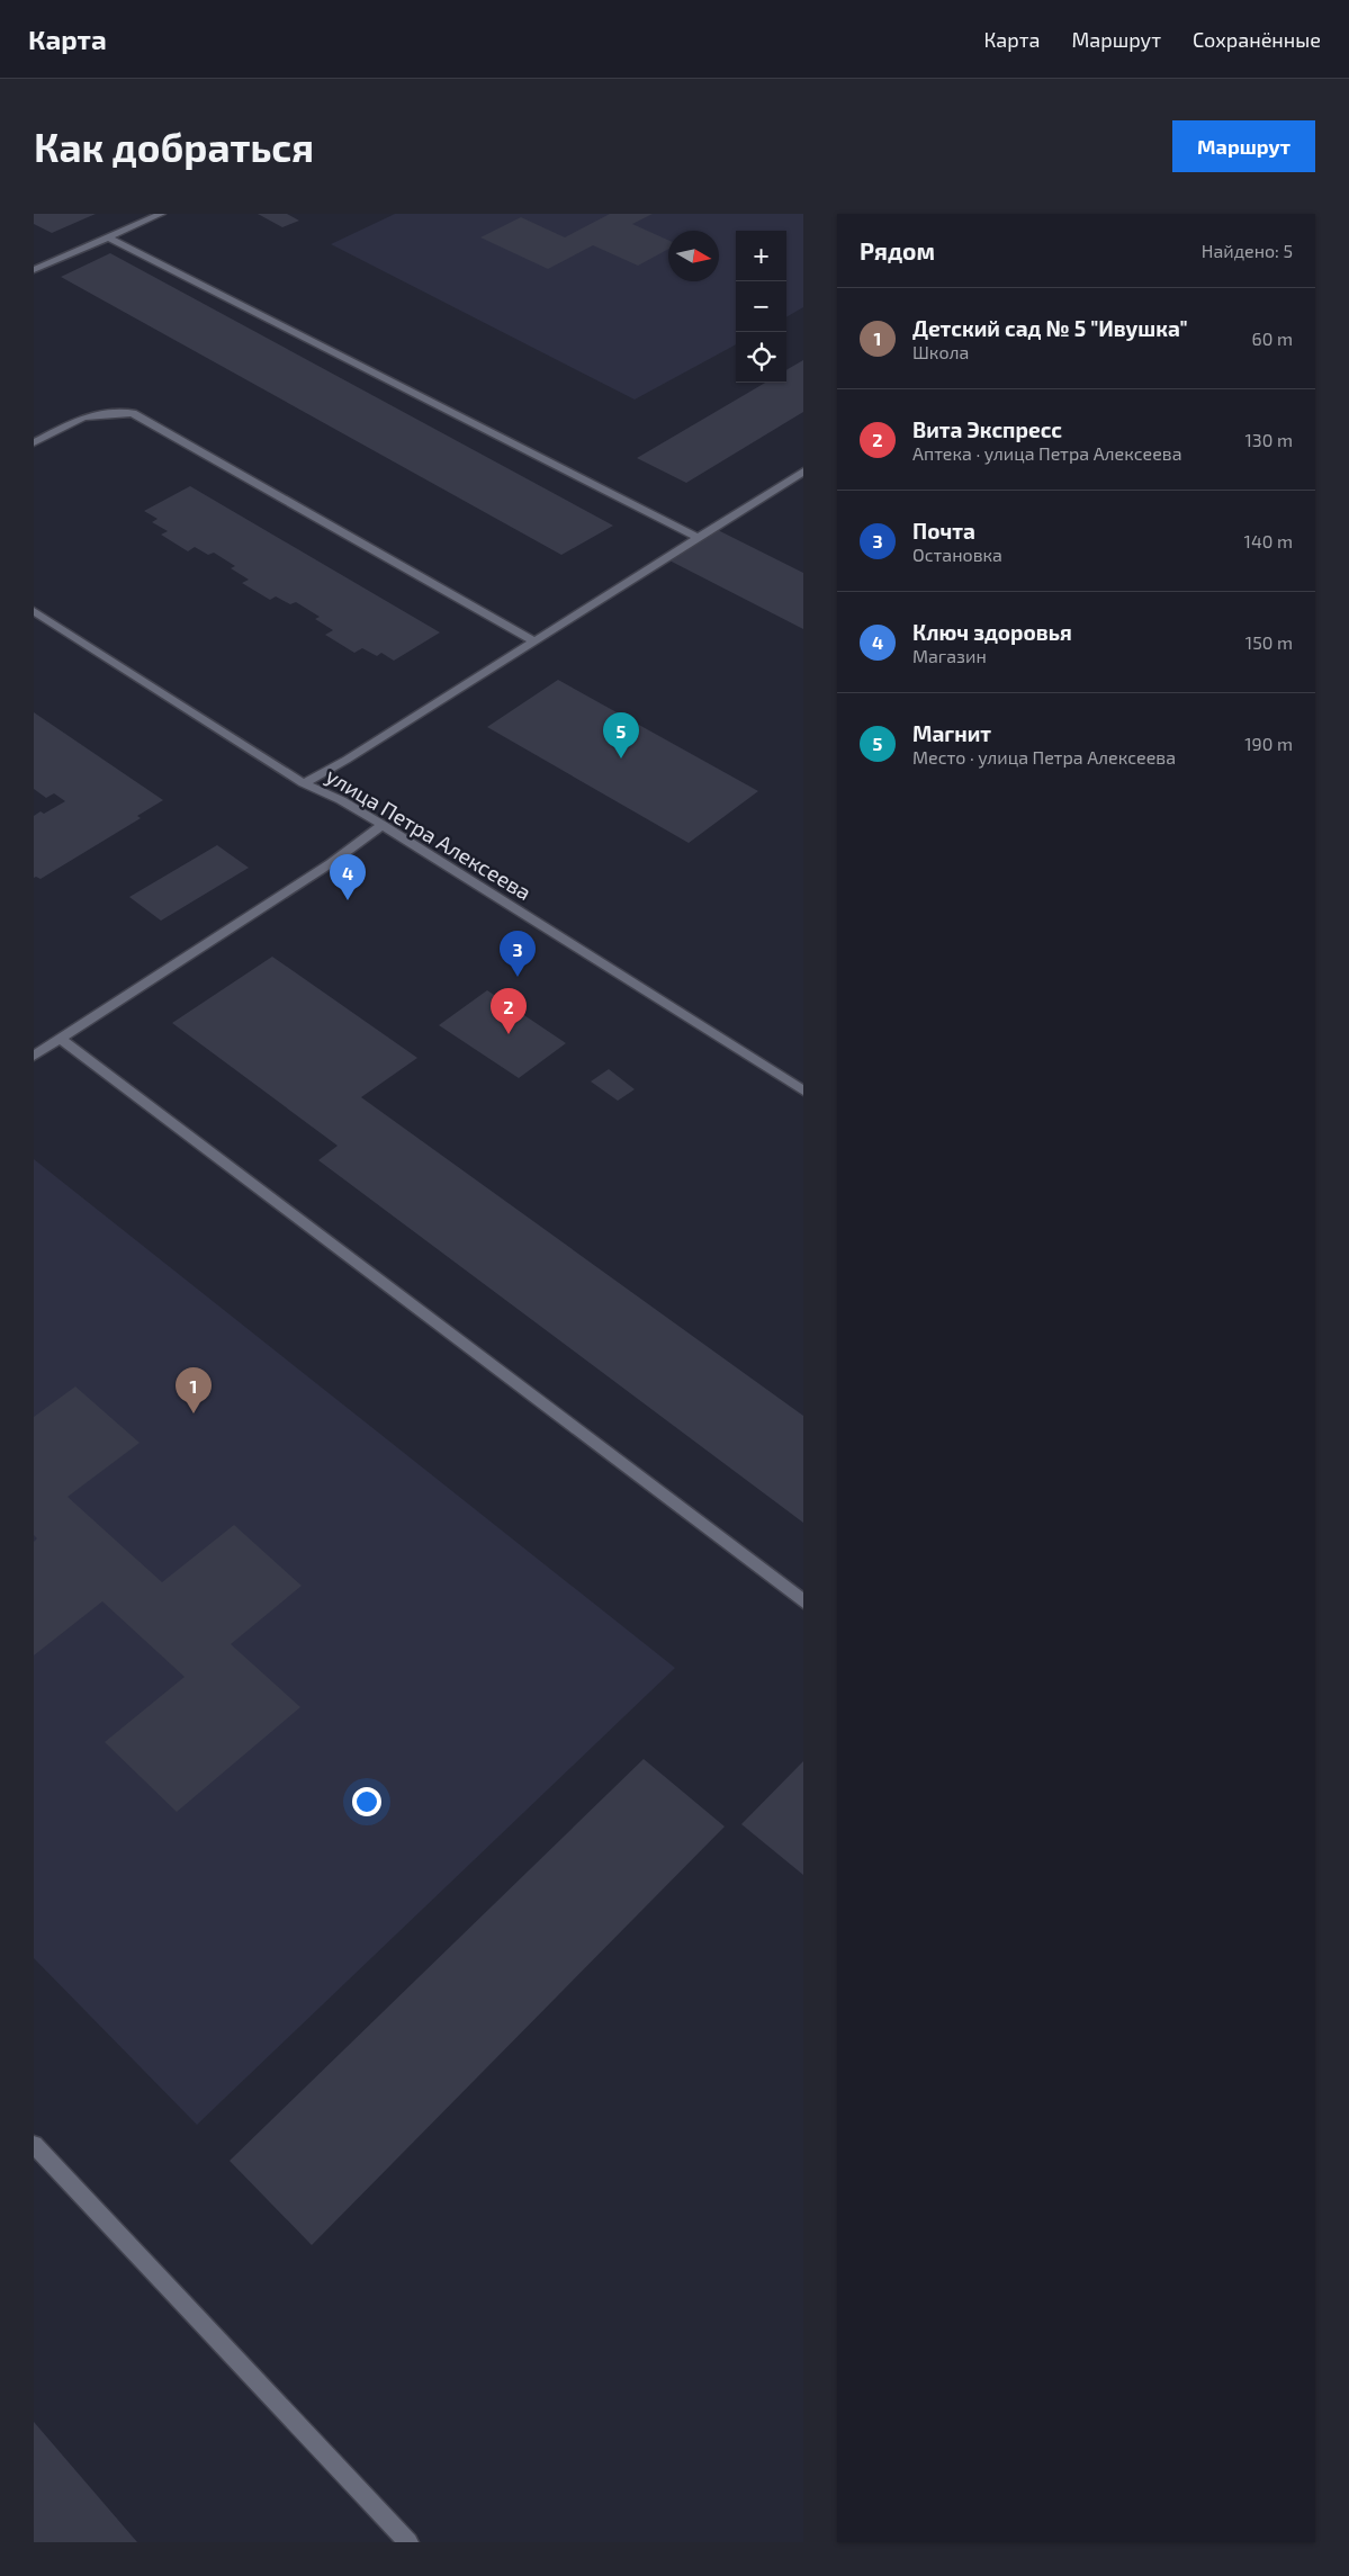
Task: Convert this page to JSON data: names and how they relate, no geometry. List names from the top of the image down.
{
  "streets": {
    "street": ["улица Петра Алексеева"]
  },
  "north": "right",
  "page": {
    "header": "Карта",
    "nav": ["Карта", "Маршрут", "Сохранённые"],
    "buttons": "Маршрут",
    "title": "Как добраться",
    "heading": ["Рядом", "Найдено: 5"],
    "map_buttons": ["+", "−"],
    "list": [
      {
        "mark": "1",
        "name": "Детский сад № 5 \"Ивушка\"",
        "note": "Школа",
        "value": "60 m"
      },
      {
        "mark": "2",
        "name": "Вита Экспресс",
        "note": "Аптека · улица Петра Алексеева",
        "value": "130 m"
      },
      {
        "mark": "3",
        "name": "Почта",
        "note": "Остановка",
        "value": "140 m"
      },
      {
        "mark": "4",
        "name": "Ключ здоровья",
        "note": "Магазин",
        "value": "150 m"
      },
      {
        "mark": "5",
        "name": "Магнит",
        "note": "Место · улица Петра Алексеева",
        "value": "190 m"
      }
    ],
    "pins": [
      "5",
      "4",
      "3",
      "2",
      "1"
    ]
  }
}
